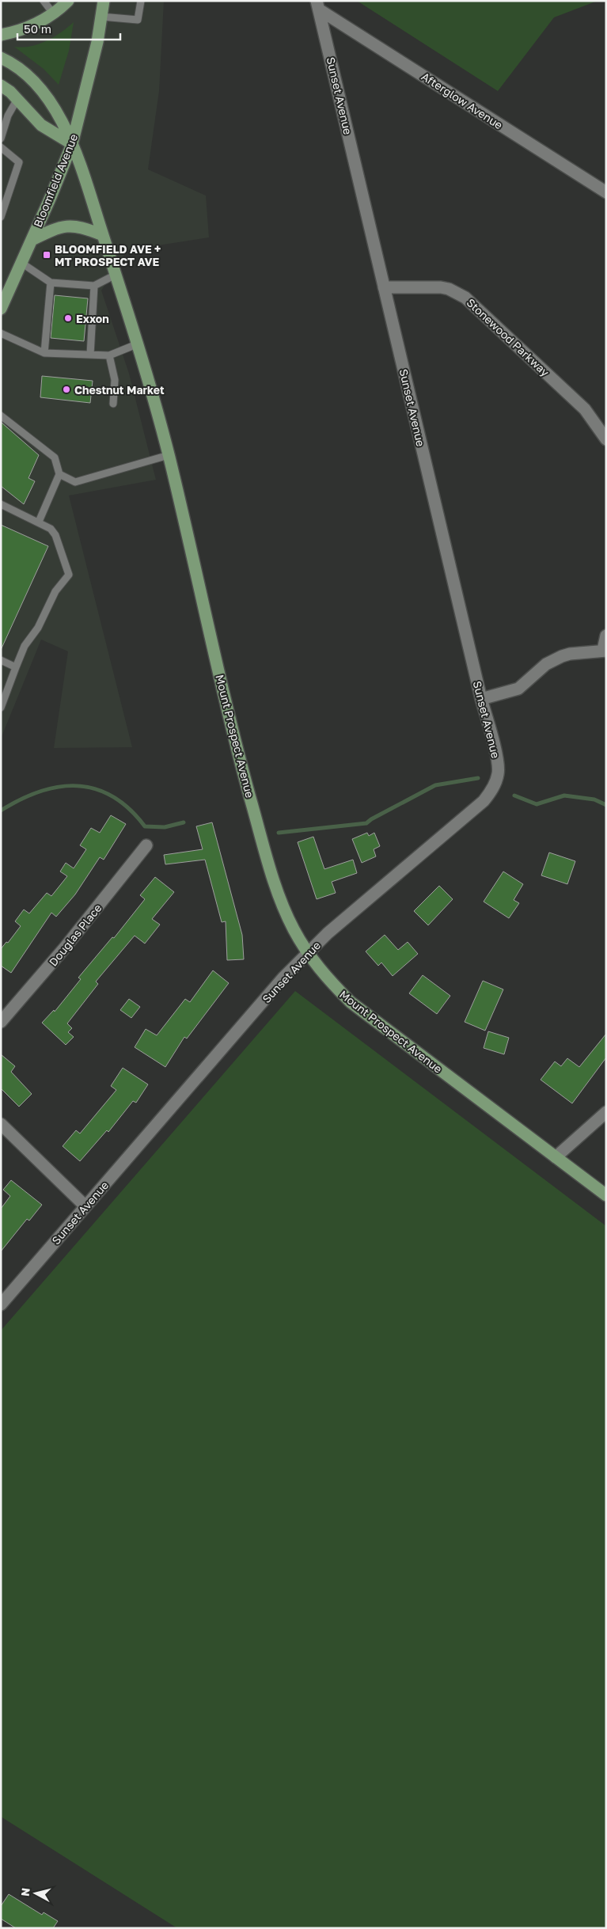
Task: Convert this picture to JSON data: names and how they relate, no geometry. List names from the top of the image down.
{
  "streets": {
    "main road": ["Bloomfield Avenue", "Mount Prospect Avenue"],
    "street": [
      "Sunset Avenue",
      "Afterglow Avenue",
      "Stonewood Parkway",
      "Douglas Place"
    ]
  },
  "crossings": [
    ["Sunset Avenue", "Afterglow Avenue"],
    ["Sunset Avenue", "Stonewood Parkway"],
    ["Sunset Avenue", "Mount Prospect Avenue"],
    ["Bloomfield Avenue", "Mount Prospect Avenue"]
  ],
  "places": {
    "transit": ["BLOOMFIELD AVE + MT PROSPECT AVE"],
    "other": ["Exxon", "Chestnut Market"]
  },
  "scale_bar": "50 m",
  "north": "left"
}
